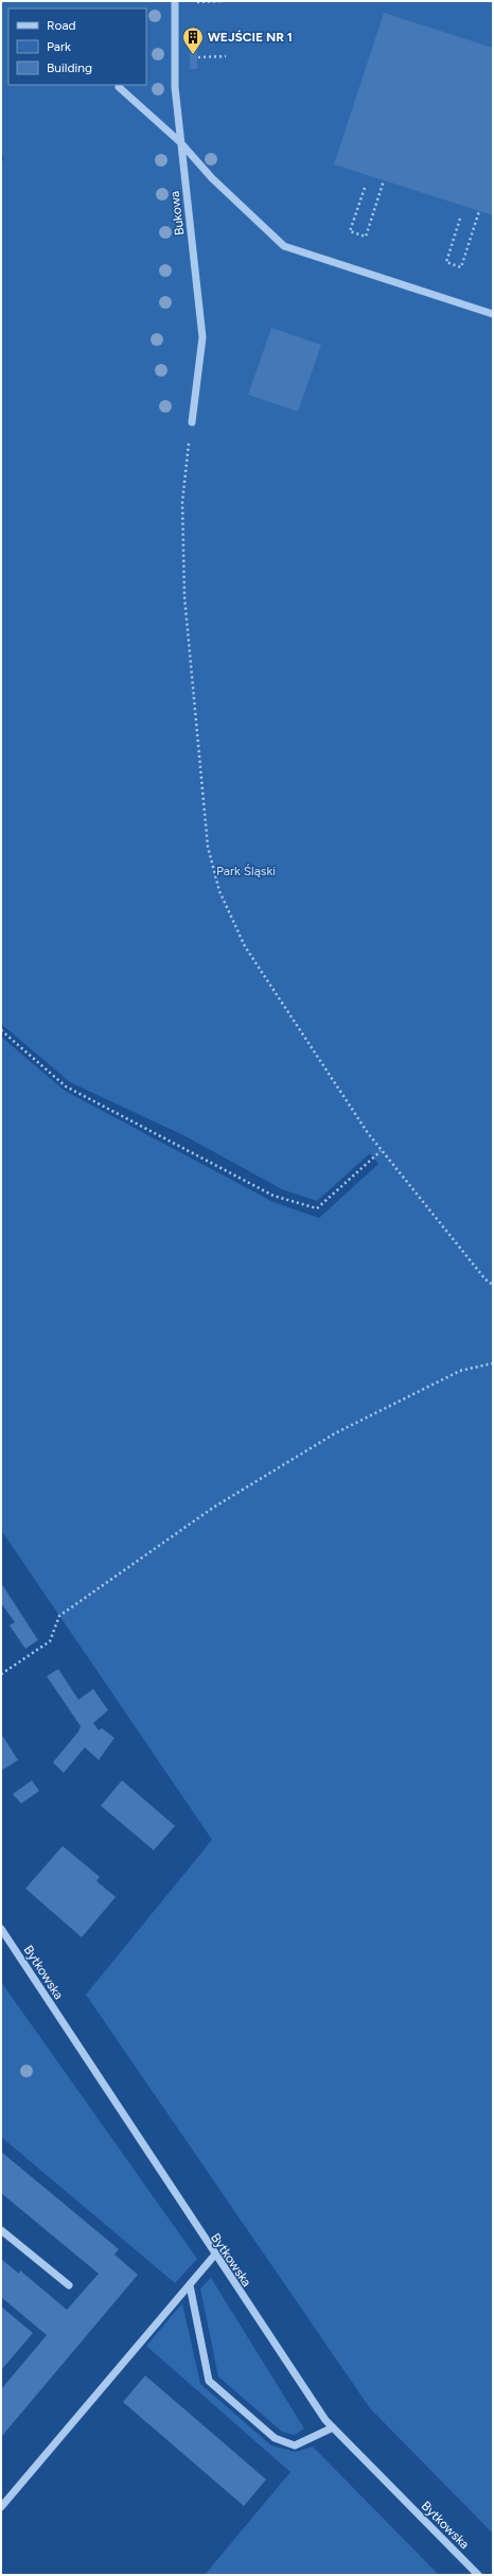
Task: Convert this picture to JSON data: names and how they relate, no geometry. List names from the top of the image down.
{
  "streets": {
    "street": ["Bukowa", "Bytkowska"]
  },
  "parks": ["Park Śląski"],
  "places": {
    "building": ["WEJŚCIE NR 1"]
  },
  "legend": ["Road", "Park", "Building"]
}
